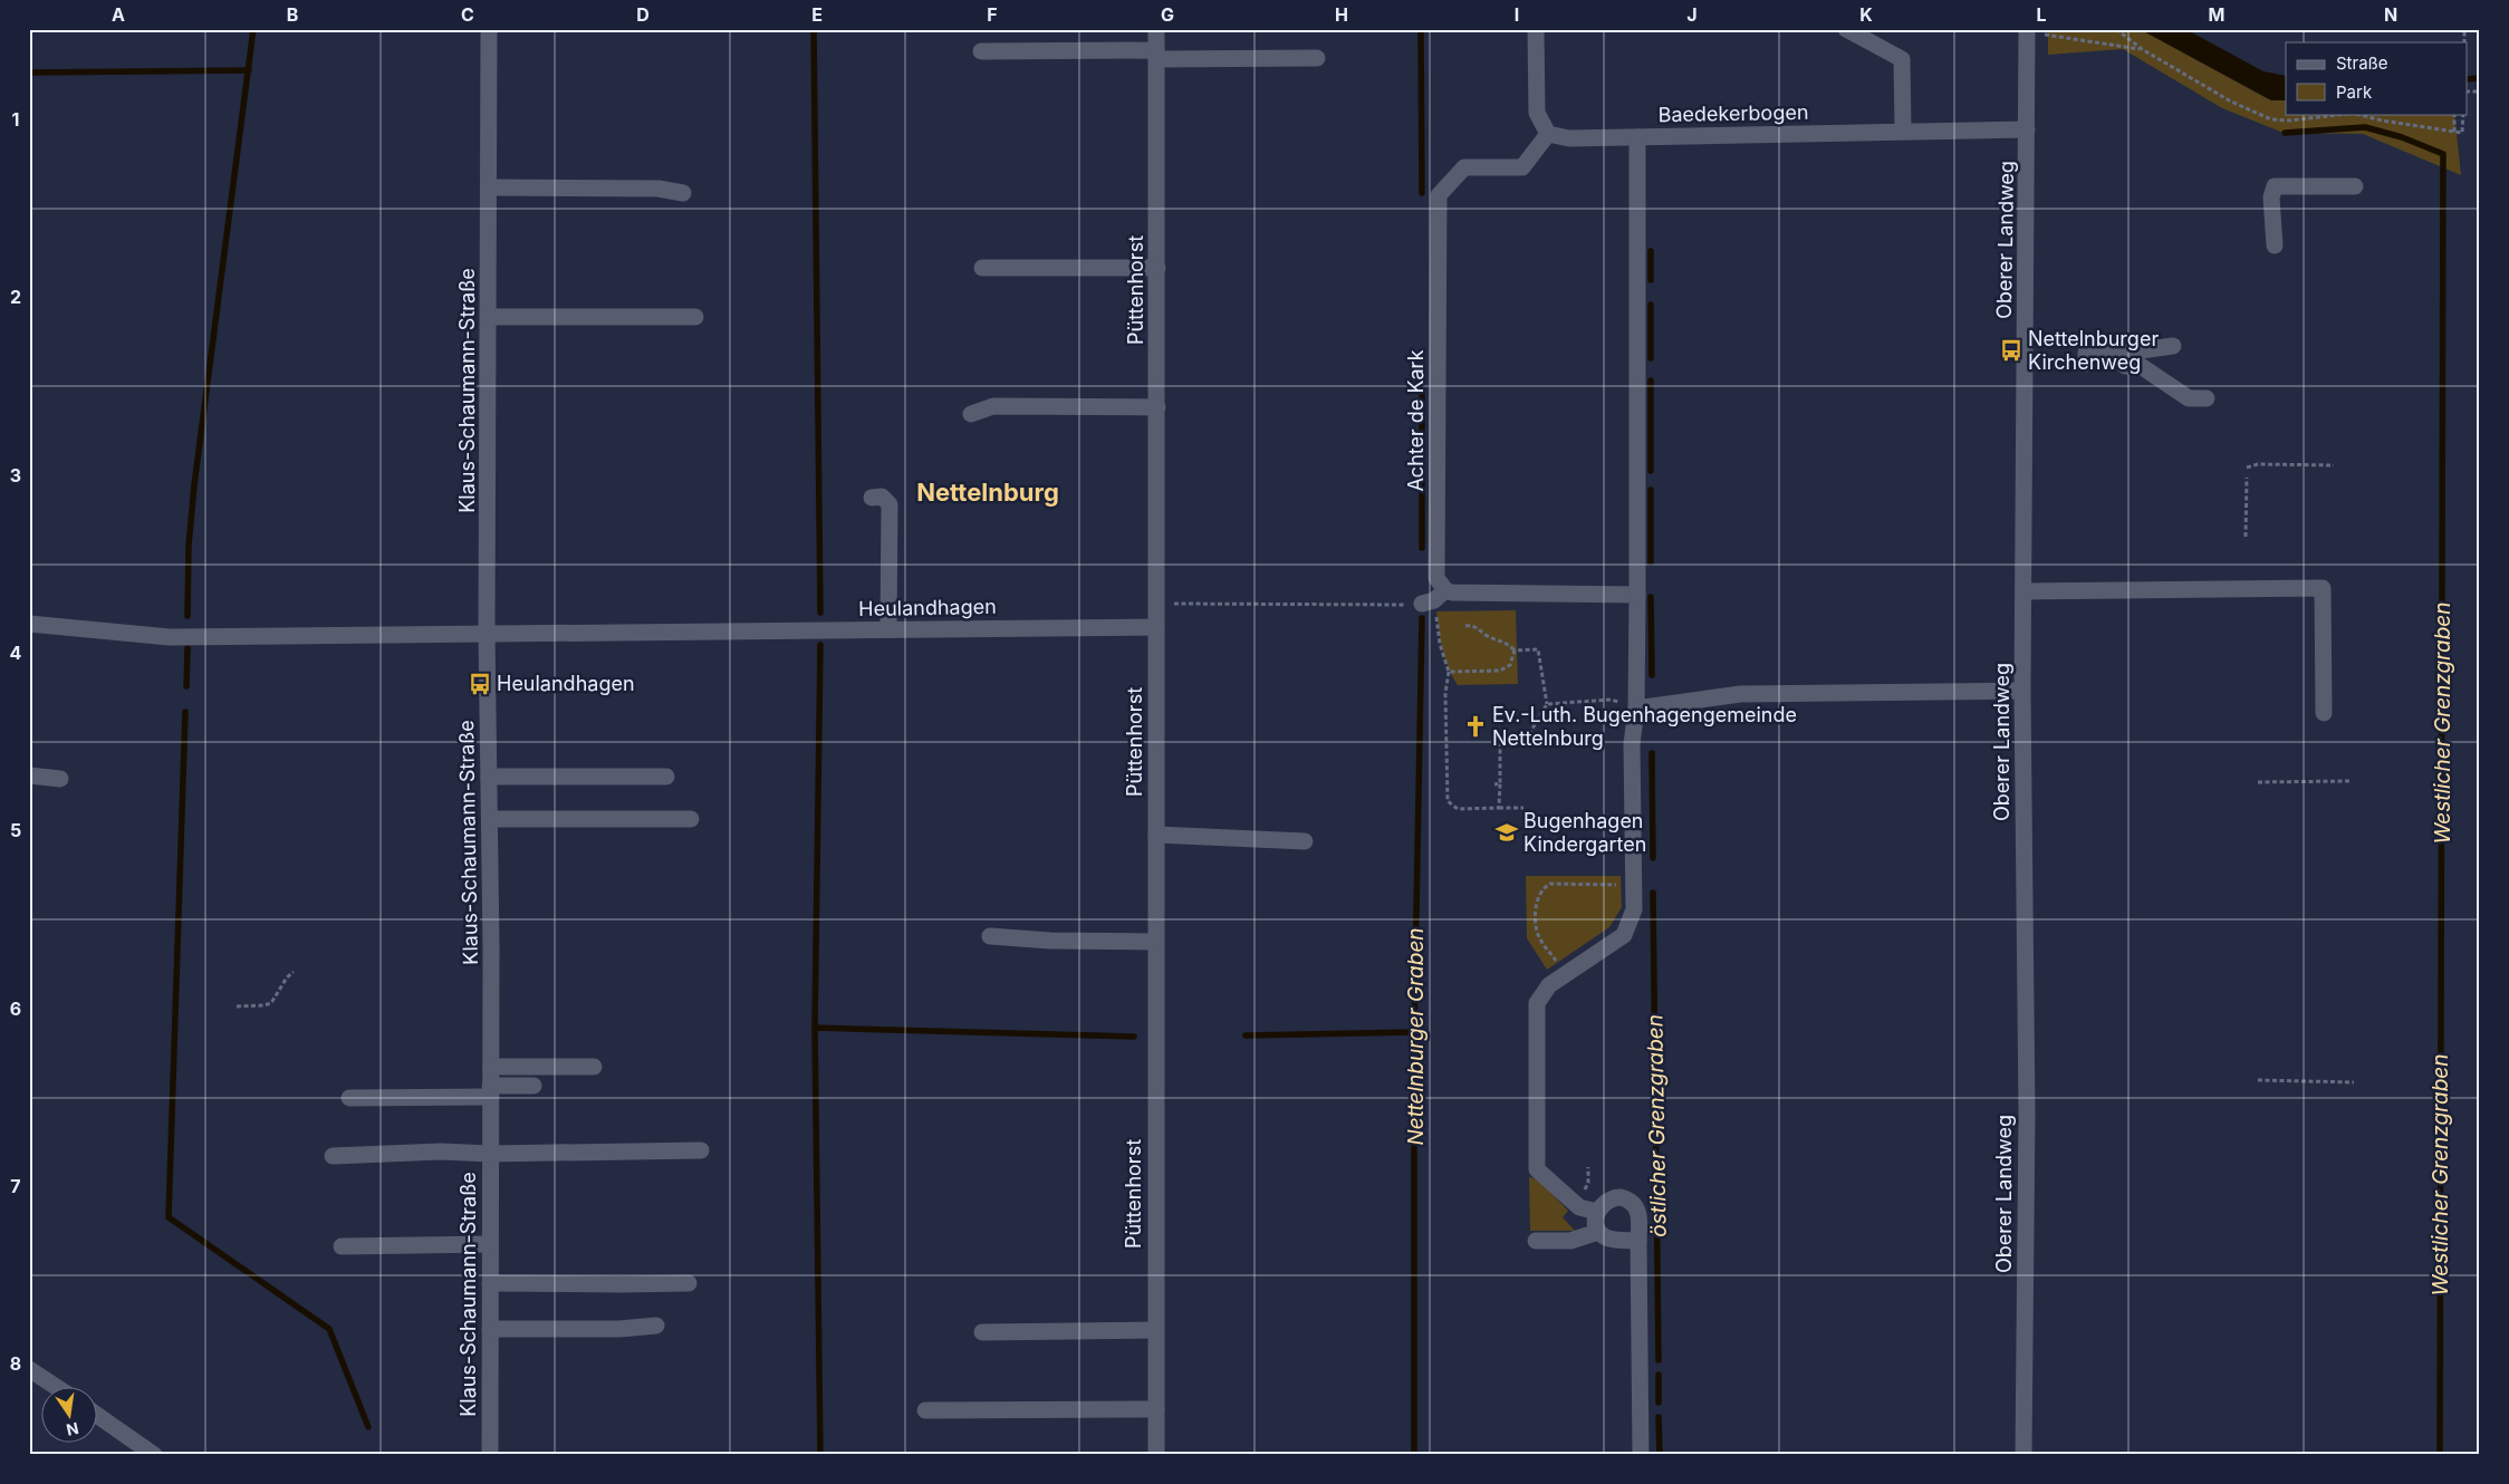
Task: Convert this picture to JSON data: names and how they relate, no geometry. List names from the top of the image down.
{
  "streets": {
    "street": [
      "Baedekerbogen",
      "Oberer Landweg",
      "Püttenhorst",
      "Klaus-Schaumann-Straße",
      "Achter de Kark",
      "Heulandhagen"
    ]
  },
  "crossings": [
    ["Baedekerbogen", "Oberer Landweg"],
    ["Baedekerbogen", "Achter de Kark"],
    ["Püttenhorst", "Heulandhagen"],
    ["Klaus-Schaumann-Straße", "Heulandhagen"]
  ],
  "districts": ["Nettelnburg"],
  "water": ["Westlicher Grenzgraben", "Nettelnburger Graben", "östlicher Grenzgraben"],
  "places": {
    "bus stop": ["Nettelnburger Kirchenweg", "Heulandhagen"],
    "church": ["Ev.-Luth. Bugenhagengemeinde Nettelnburg"],
    "school or university": ["Bugenhagen Kindergarten"]
  },
  "legend": ["Straße", "Park"],
  "north": "bottom",
  "grid": {
    "columns": [
      "A",
      "B",
      "C",
      "D",
      "E",
      "F",
      "G",
      "H",
      "I",
      "J",
      "K",
      "L",
      "M",
      "N"
    ],
    "rows": [
      "1",
      "2",
      "3",
      "4",
      "5",
      "6",
      "7",
      "8"
    ]
  }
}
